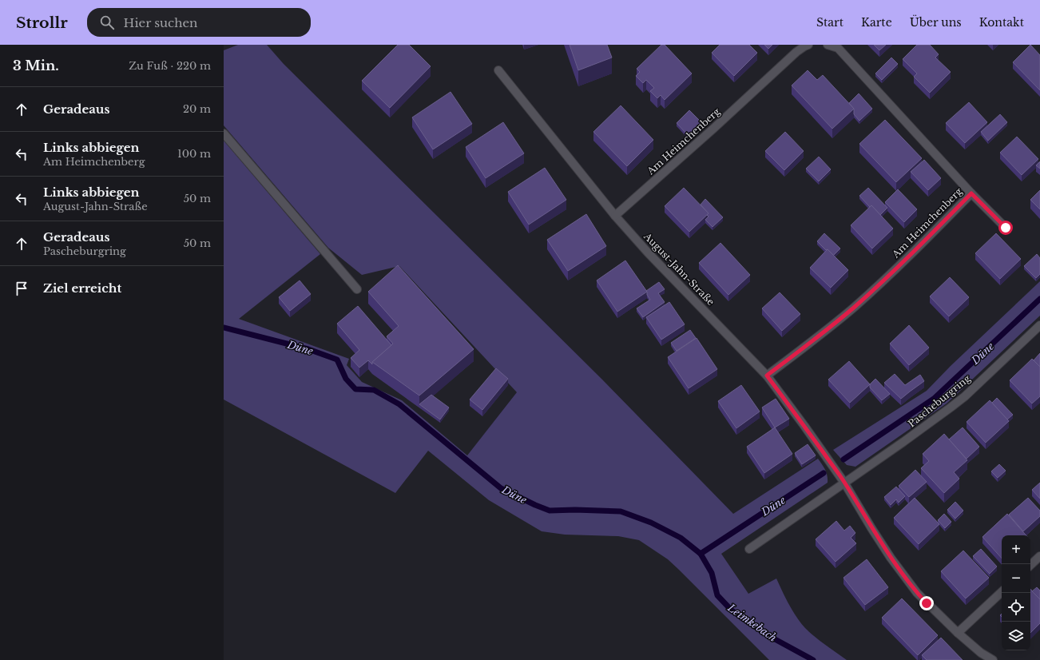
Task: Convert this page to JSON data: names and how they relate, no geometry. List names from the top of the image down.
{
  "streets": {
    "street": ["Am Heimchenberg", "August-Jahn-Straße", "Pascheburgring"]
  },
  "crossings": [
    ["Am Heimchenberg", "August-Jahn-Straße"],
    ["August-Jahn-Straße", "Pascheburgring"]
  ],
  "water": ["Düne", "Leimkebach"],
  "page": {
    "header": "Strollr",
    "search": "Hier suchen",
    "nav": [
      "Start",
      "Karte",
      "Über uns",
      "Kontakt"
    ],
    "heading": ["3 Min.", "Zu Fuß · 220 m"],
    "list": [
      ["Geradeaus", "20 m"],
      ["Links abbiegen", "Am Heimchenberg", "100 m"],
      ["Links abbiegen", "August-Jahn-Straße", "50 m"],
      ["Geradeaus", "Pascheburgring", "50 m"],
      "Ziel erreicht"
    ],
    "map_buttons": ["+", "−"]
  }
}
